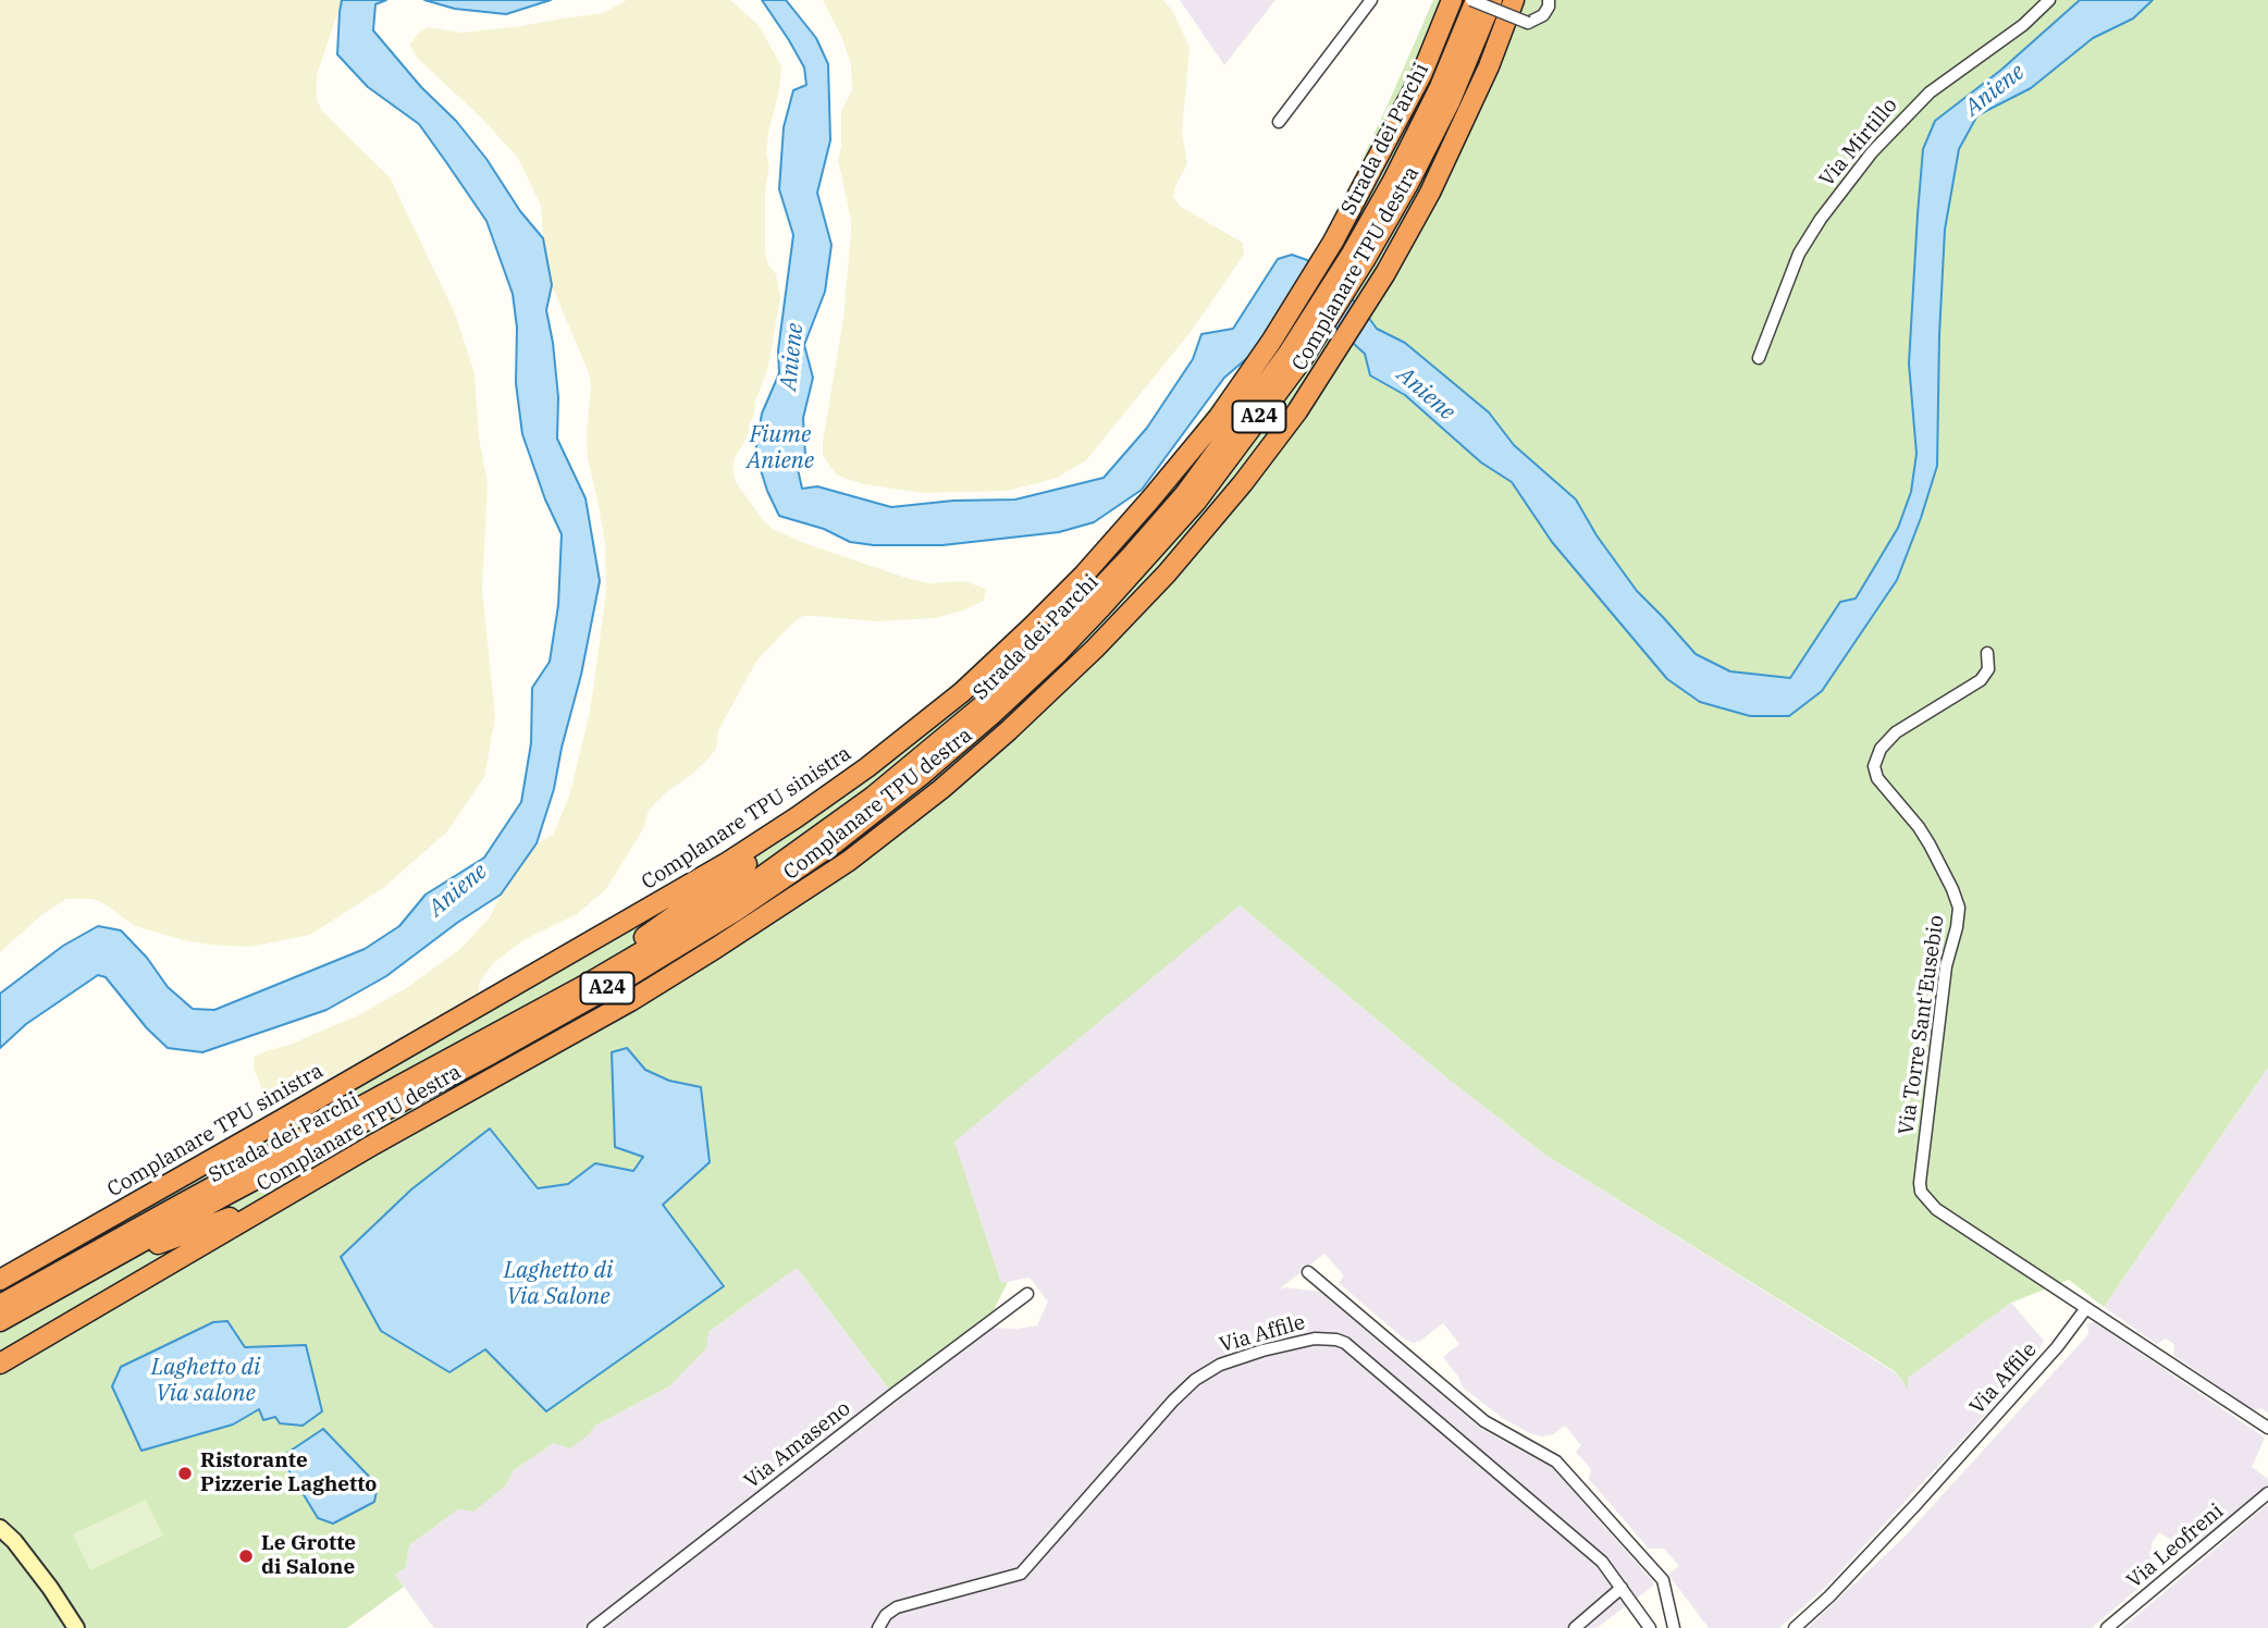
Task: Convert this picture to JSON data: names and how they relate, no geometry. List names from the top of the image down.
{
  "streets": {
    "highway": [
      "Strada dei Parchi",
      "Complanare TPU destra",
      "A24",
      "Complanare TPU sinistra"
    ],
    "street": [
      "Via Mirtillo",
      "Via Torre Sant'Eusebio",
      "Via Affile",
      "Via Amaseno",
      "Via Leofreni"
    ]
  },
  "crossings": [
    ["Via Torre Sant'Eusebio", "Via Affile"]
  ],
  "water": [
    "Aniene",
    "Fiume Aniene",
    "Laghetto di Via Salone",
    "Laghetto di Via salone"
  ],
  "places": ["Ristorante Pizzerie Laghetto", "Le Grotte di Salone"]
}
